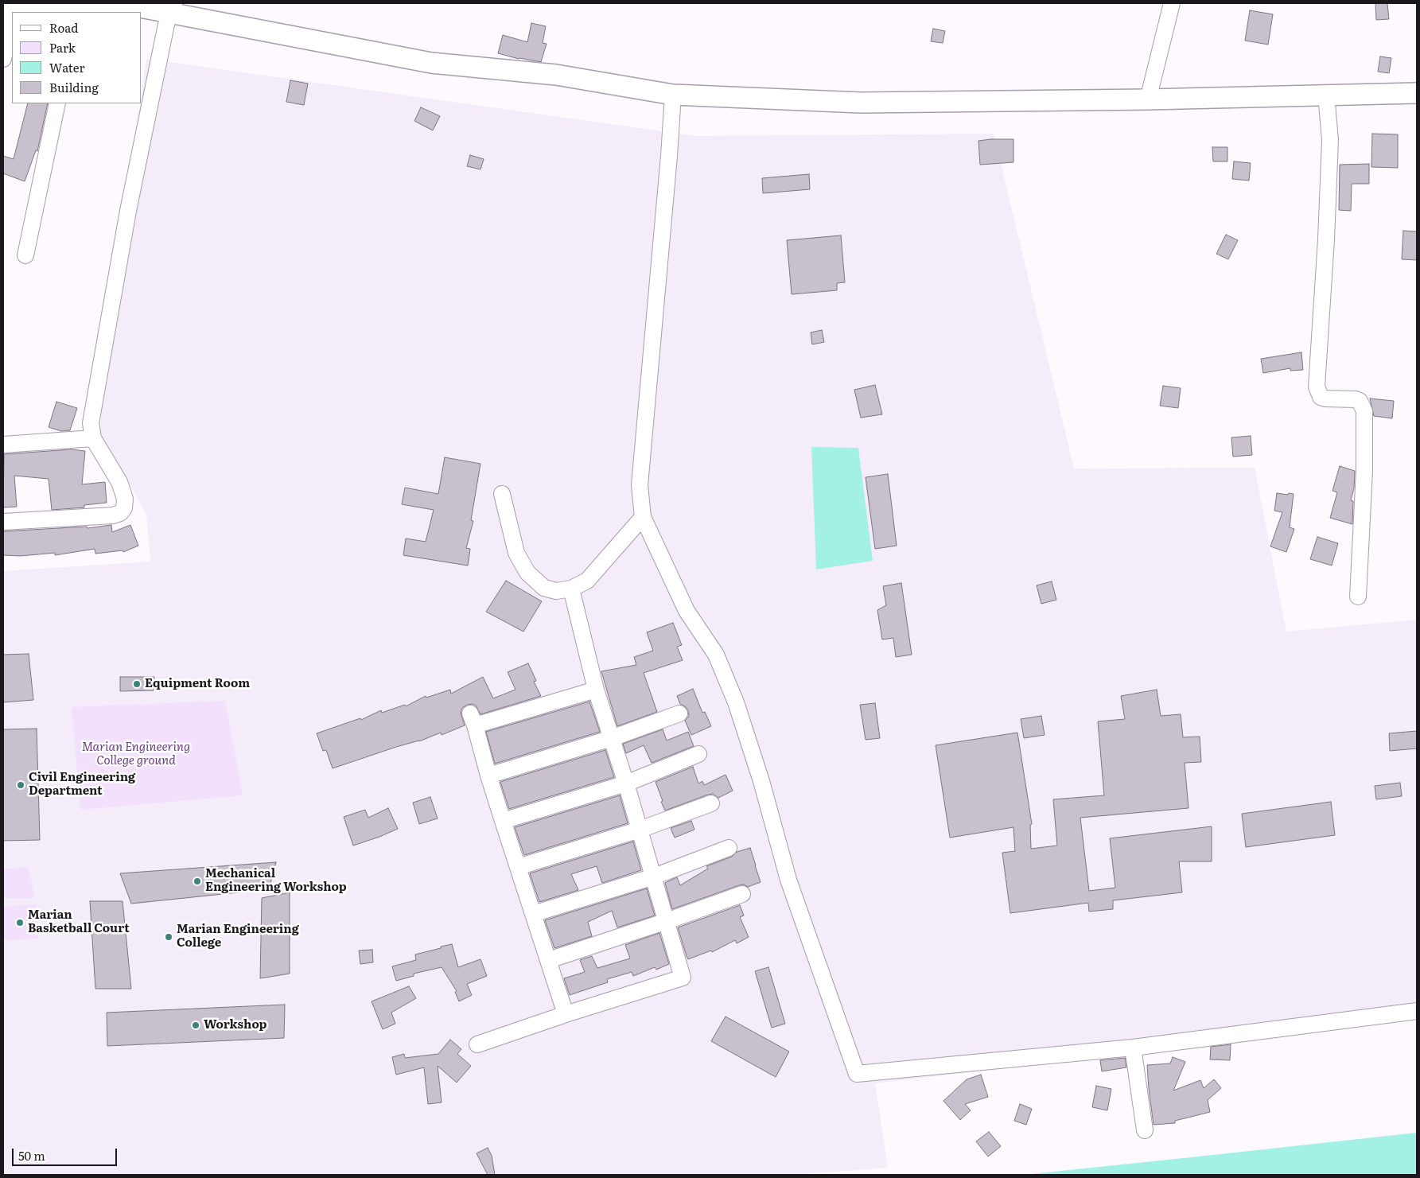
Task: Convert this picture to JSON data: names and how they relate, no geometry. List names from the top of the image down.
{
  "parks": ["Marian Engineering College ground"],
  "places": [
    "Equipment Room",
    "Civil Engineering Department",
    "Mechanical Engineering Workshop",
    "Marian Basketball Court",
    "Marian Engineering College",
    "Workshop"
  ],
  "legend": [
    "Road",
    "Park",
    "Water",
    "Building"
  ],
  "scale_bar": "50 m"
}
